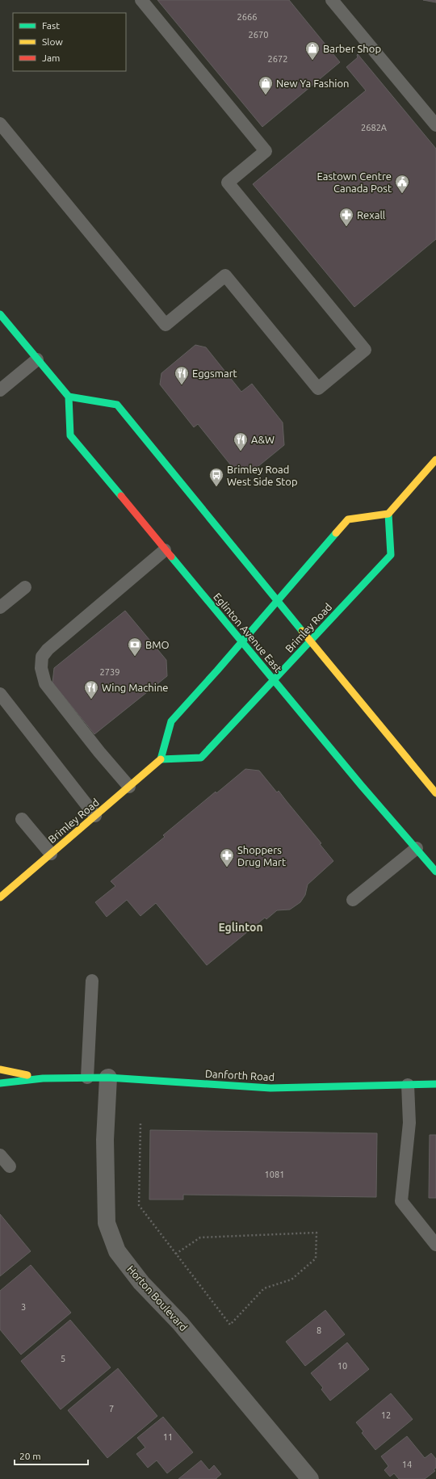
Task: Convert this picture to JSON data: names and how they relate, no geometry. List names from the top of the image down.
{
  "streets": {
    "main road": ["Brimley Road", "Eglinton Avenue East", "Danforth Road"],
    "street": ["Horton Boulevard"]
  },
  "crossings": [
    ["Brimley Road", "Eglinton Avenue East"],
    ["Danforth Road", "Horton Boulevard"]
  ],
  "districts": ["Eglinton"],
  "places": {
    "shop": ["Barber Shop", "New Ya Fashion"],
    "public building": ["Eastown Centre Canada Post"],
    "pharmacy": ["Rexall", "Shoppers Drug Mart"],
    "restaurant": ["Eggsmart", "A&W", "Wing Machine"],
    "bus stop": ["Brimley Road West Side Stop"],
    "bank": ["BMO"]
  },
  "house_numbers": [
    "2666",
    "2670",
    "2672",
    "2682A",
    "2739",
    "1081",
    "3",
    "8",
    "5",
    "10",
    "7",
    "12",
    "11",
    "14"
  ],
  "legend": ["Fast", "Slow", "Jam"],
  "scale_bar": "20 m"
}
